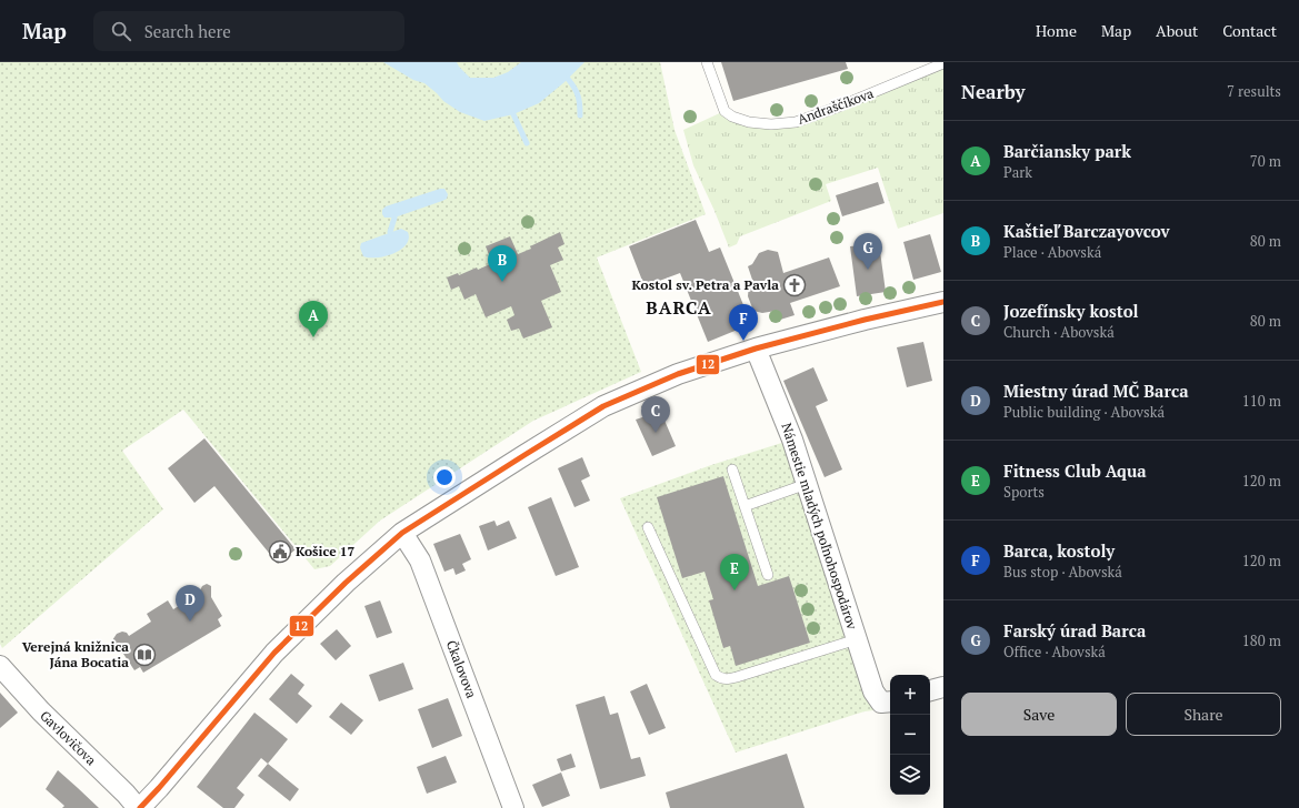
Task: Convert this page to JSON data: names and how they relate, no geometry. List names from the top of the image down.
{
  "streets": {
    "street": ["Námestie mladých poľnohospodárov", "Čkalovova", "Gavlovičova"],
    "lane": ["Andraščíkova"]
  },
  "districts": ["BARCA"],
  "places": {
    "church": ["Kostol sv. Petra a Pavla"],
    "public building": ["Košice 17"],
    "library": ["Verejná knižnica Jána Bocatia"]
  },
  "lines": ["transit line 12"],
  "page": {
    "header": "Map",
    "search": "Search here",
    "nav": [
      "Home",
      "Map",
      "About",
      "Contact"
    ],
    "heading": ["Nearby", "7 results"],
    "list": [
      {
        "mark": "A",
        "name": "Barčiansky park",
        "note": "Park",
        "value": "70 m"
      },
      {
        "mark": "B",
        "name": "Kaštieľ Barczayovcov",
        "note": "Place · Abovská",
        "value": "80 m"
      },
      {
        "mark": "C",
        "name": "Jozefínsky kostol",
        "note": "Church · Abovská",
        "value": "80 m"
      },
      {
        "mark": "D",
        "name": "Miestny úrad MČ Barca",
        "note": "Public building · Abovská",
        "value": "110 m"
      },
      {
        "mark": "E",
        "name": "Fitness Club Aqua",
        "note": "Sports",
        "value": "120 m"
      },
      {
        "mark": "F",
        "name": "Barca, kostoly",
        "note": "Bus stop · Abovská",
        "value": "120 m"
      },
      {
        "mark": "G",
        "name": "Farský úrad Barca",
        "note": "Office · Abovská",
        "value": "180 m"
      }
    ],
    "pins": [
      "G",
      "B",
      "A",
      "F",
      "C",
      "E",
      "D"
    ],
    "map_buttons": ["+", "−"],
    "buttons": ["Save", "Share"]
  }
}
